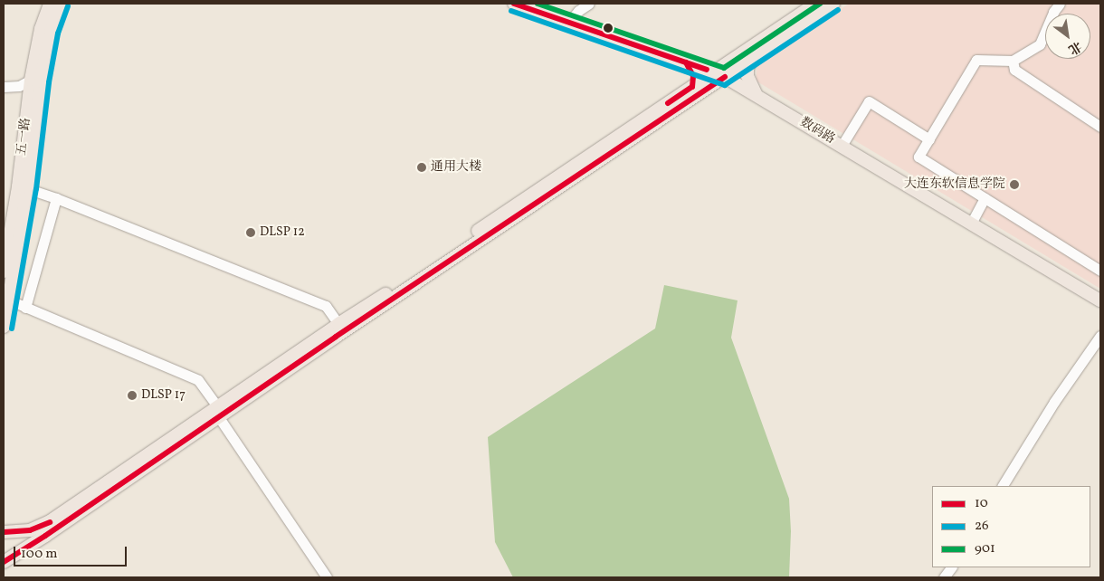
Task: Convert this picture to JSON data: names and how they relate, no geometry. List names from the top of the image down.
{
  "streets": {
    "main road": ["数码路", "五一路"]
  },
  "places": [
    "通用大楼",
    "大连东软信息学院",
    "DLSP 12",
    "DLSP 17"
  ],
  "lines": ["transit line 10", "transit line 901", "transit line 26"],
  "legend": ["10", "26", "901"],
  "scale_bar": "100 m",
  "north": "bottom right"
}
